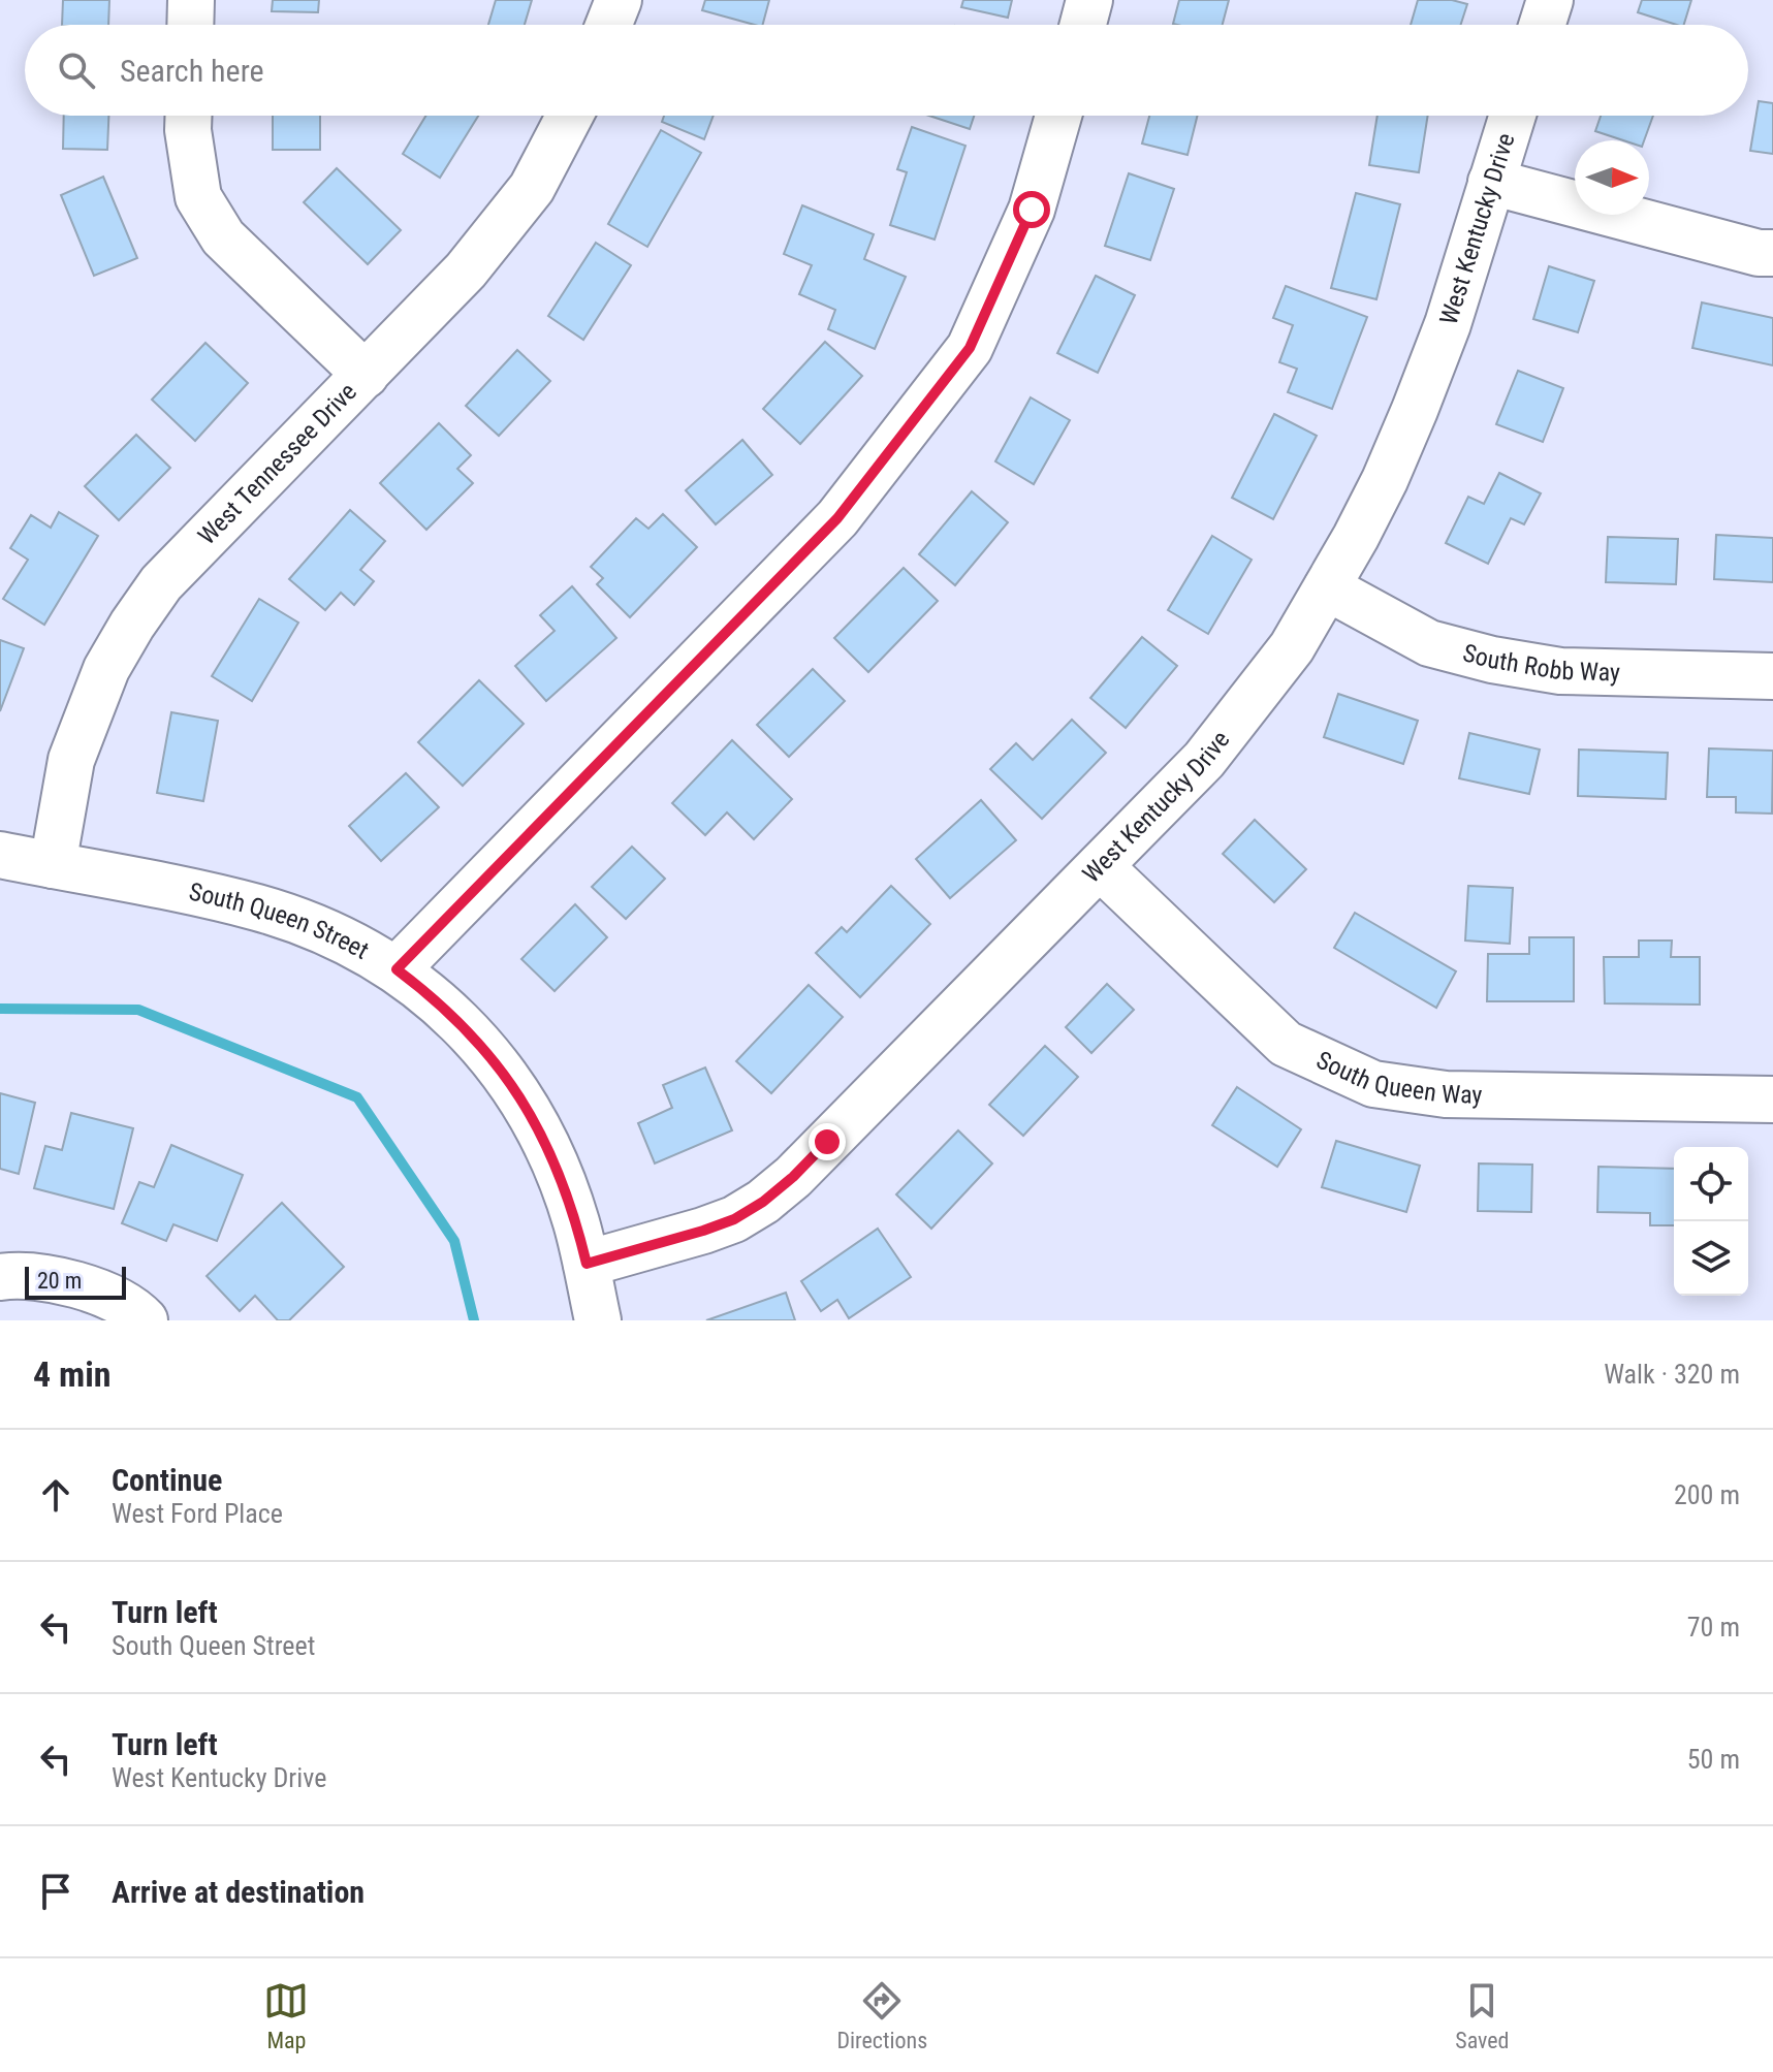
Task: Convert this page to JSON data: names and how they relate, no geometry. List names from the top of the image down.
{
  "streets": {
    "street": [
      "West Kentucky Drive",
      "West Tennessee Drive",
      "South Robb Way",
      "South Queen Street",
      "South Queen Way"
    ]
  },
  "crossings": [
    ["West Kentucky Drive", "South Robb Way"],
    ["West Kentucky Drive", "South Queen Street"],
    ["West Kentucky Drive", "South Queen Way"],
    ["West Tennessee Drive", "South Queen Street"]
  ],
  "scale_bar": "20 m",
  "north": "right",
  "page": {
    "search": "Search here",
    "scale": "20 m",
    "heading": ["4 min", "Walk · 320 m"],
    "list": [
      ["Continue", "West Ford Place", "200 m"],
      ["Turn left", "South Queen Street", "70 m"],
      ["Turn left", "West Kentucky Drive", "50 m"],
      "Arrive at destination"
    ],
    "nav": ["Map", "Directions", "Saved"]
  }
}
